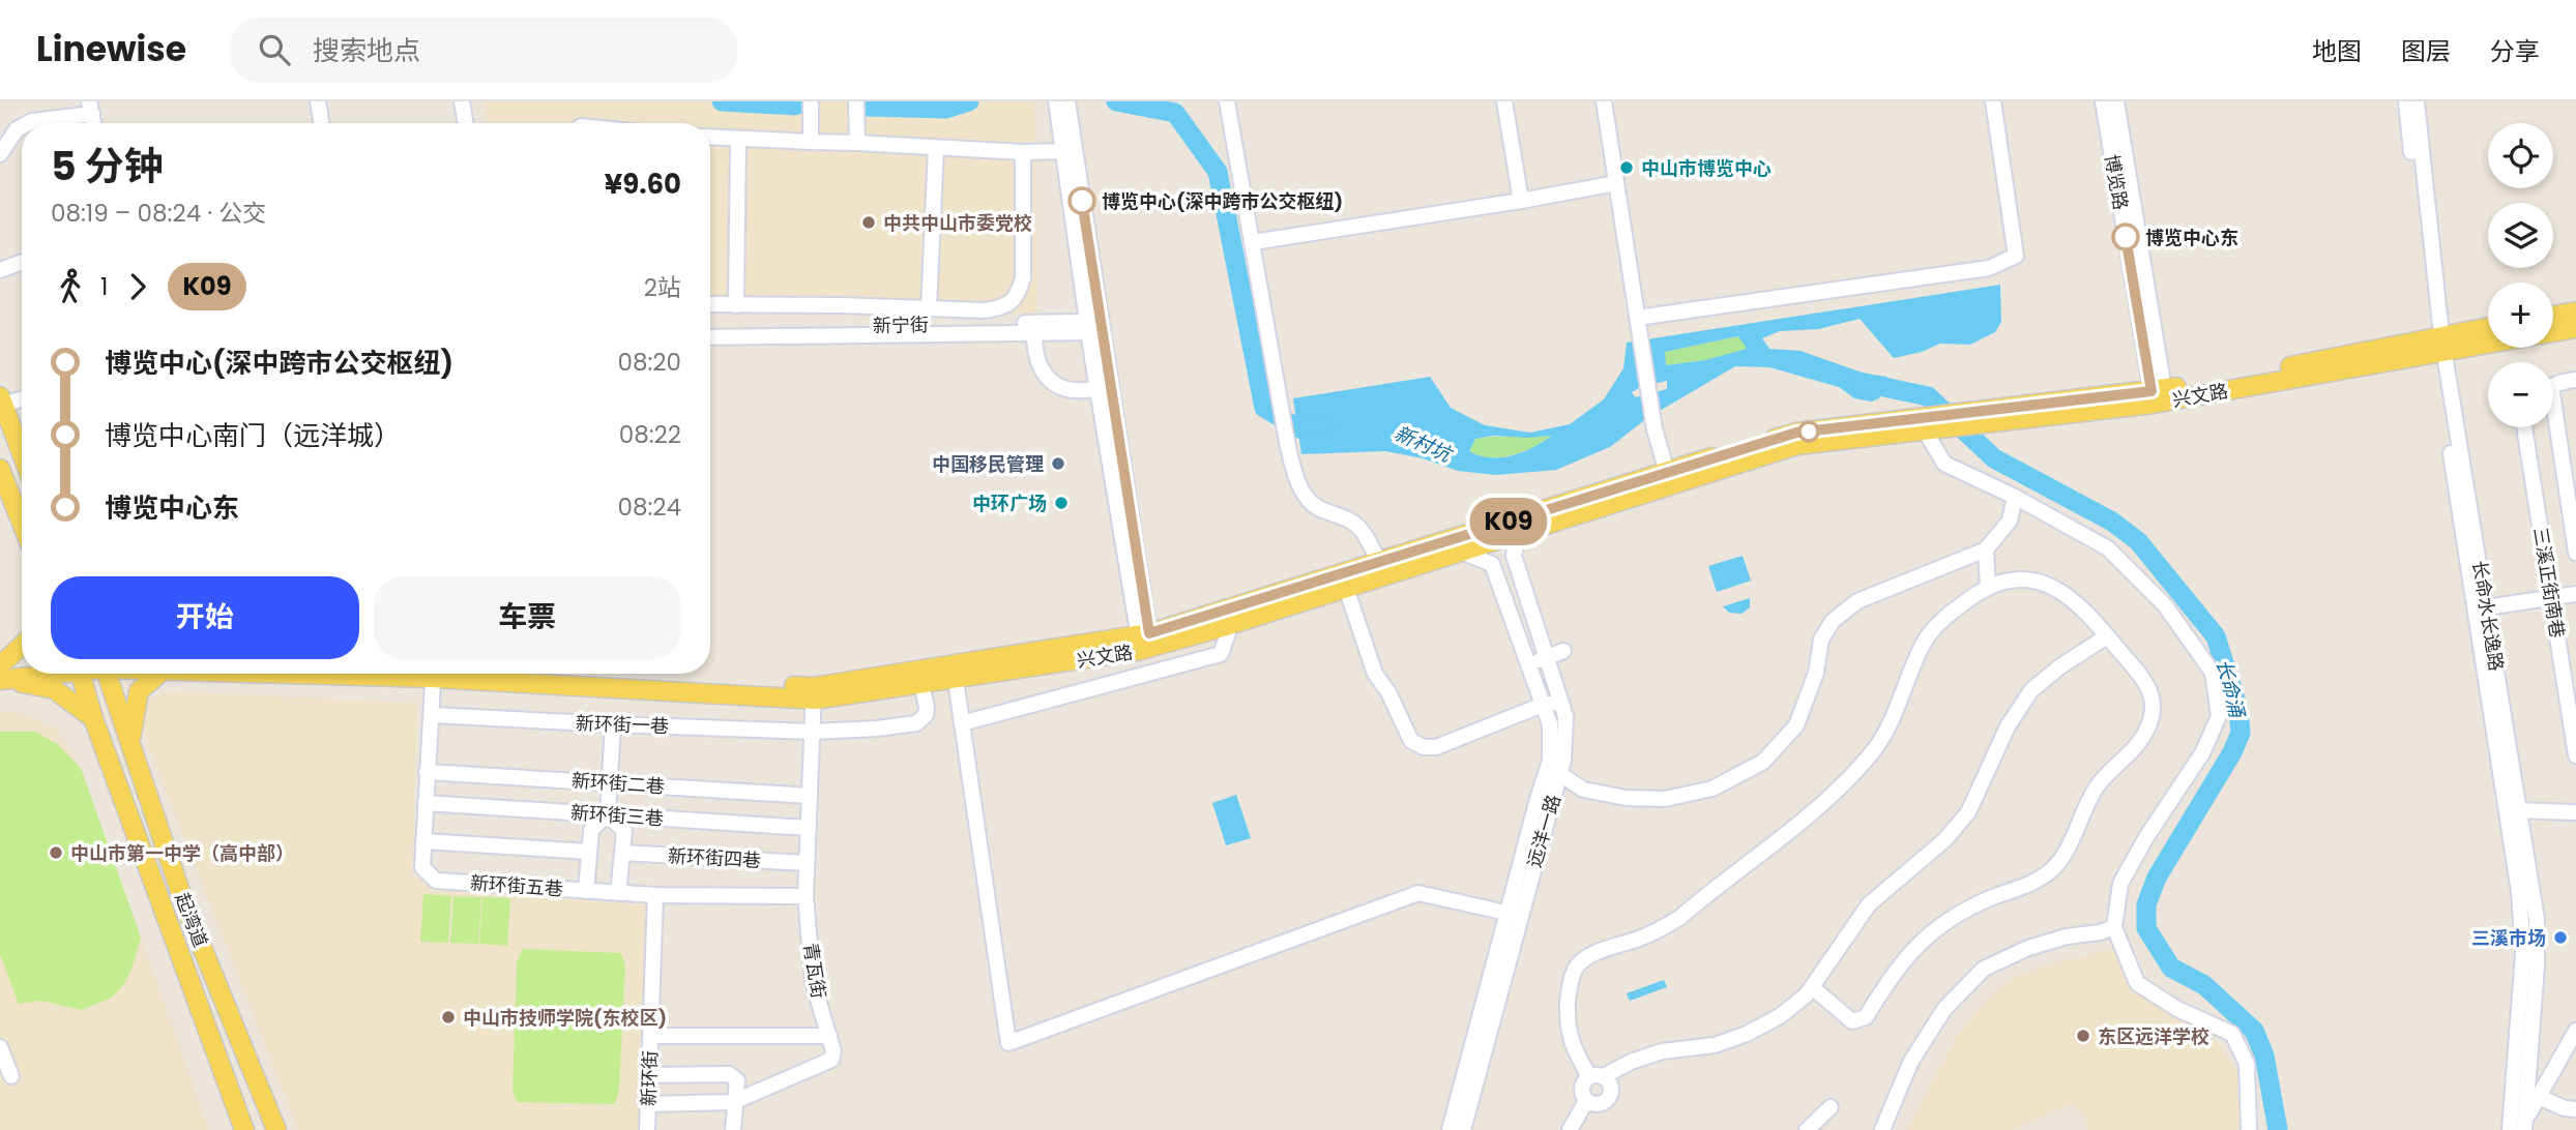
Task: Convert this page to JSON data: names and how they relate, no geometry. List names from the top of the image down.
{
  "streets": {
    "main road": ["兴文路", "起湾道"],
    "street": [
      "博览路",
      "新宁街",
      "三溪正街南巷",
      "长命水长逸路",
      "新环街一巷",
      "新环街二巷",
      "新环街三巷",
      "远洋一路",
      "新环街四巷",
      "新环街五巷",
      "青瓦街",
      "新环街"
    ]
  },
  "crossings": [
    ["博览路", "兴文路"],
    ["兴文路", "长命水长逸路"],
    ["兴文路", "新环街一巷"],
    ["兴文路", "远洋一路"],
    ["兴文路", "青瓦街"],
    ["新环街一巷", "新环街五巷"],
    ["新环街一巷", "青瓦街"],
    ["新环街二巷", "新环街五巷"],
    ["新环街二巷", "青瓦街"],
    ["新环街三巷", "新环街五巷"],
    ["新环街三巷", "青瓦街"],
    ["新环街四巷", "青瓦街"],
    ["新环街五巷", "青瓦街"],
    ["新环街五巷", "新环街"]
  ],
  "water": ["新村坑", "长命涌"],
  "places": [
    "中山市博览中心",
    "博览中心(深中跨市公交枢纽)",
    "中共中山市委党校",
    "博览中心东",
    "中国移民管理",
    "中环广场",
    "中山市第一中学（高中部）",
    "三溪市场",
    "中山市技师学院(东校区)",
    "东区远洋学校"
  ],
  "lines": ["bus line K09"],
  "page": {
    "header": "Linewise",
    "search": "搜索地点",
    "nav": ["地图", "图层", "分享"],
    "on_map": "K09",
    "map_buttons": ["+", "−"],
    "heading": ["5 分钟", "08:19 – 08:24 · 公交", "¥9.60"],
    "legs": ["1", "K09", "2站"],
    "list": [
      {
        "name": "博览中心(深中跨市公交枢纽)",
        "value": "08:20"
      },
      {
        "name": "博览中心南门（远洋城）",
        "value": "08:22"
      },
      {
        "name": "博览中心东",
        "value": "08:24"
      }
    ],
    "buttons": ["开始", "车票"]
  }
}
